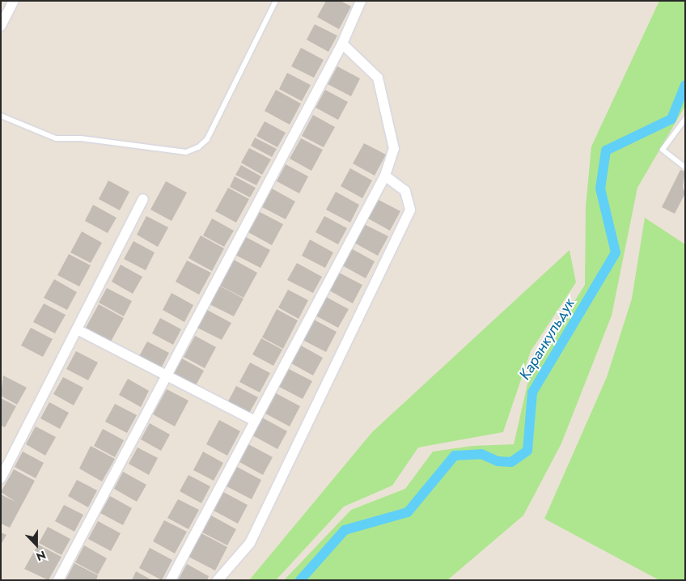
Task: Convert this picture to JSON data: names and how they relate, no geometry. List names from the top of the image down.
{
  "water": ["Каранкульдук"],
  "north": "bottom"
}
